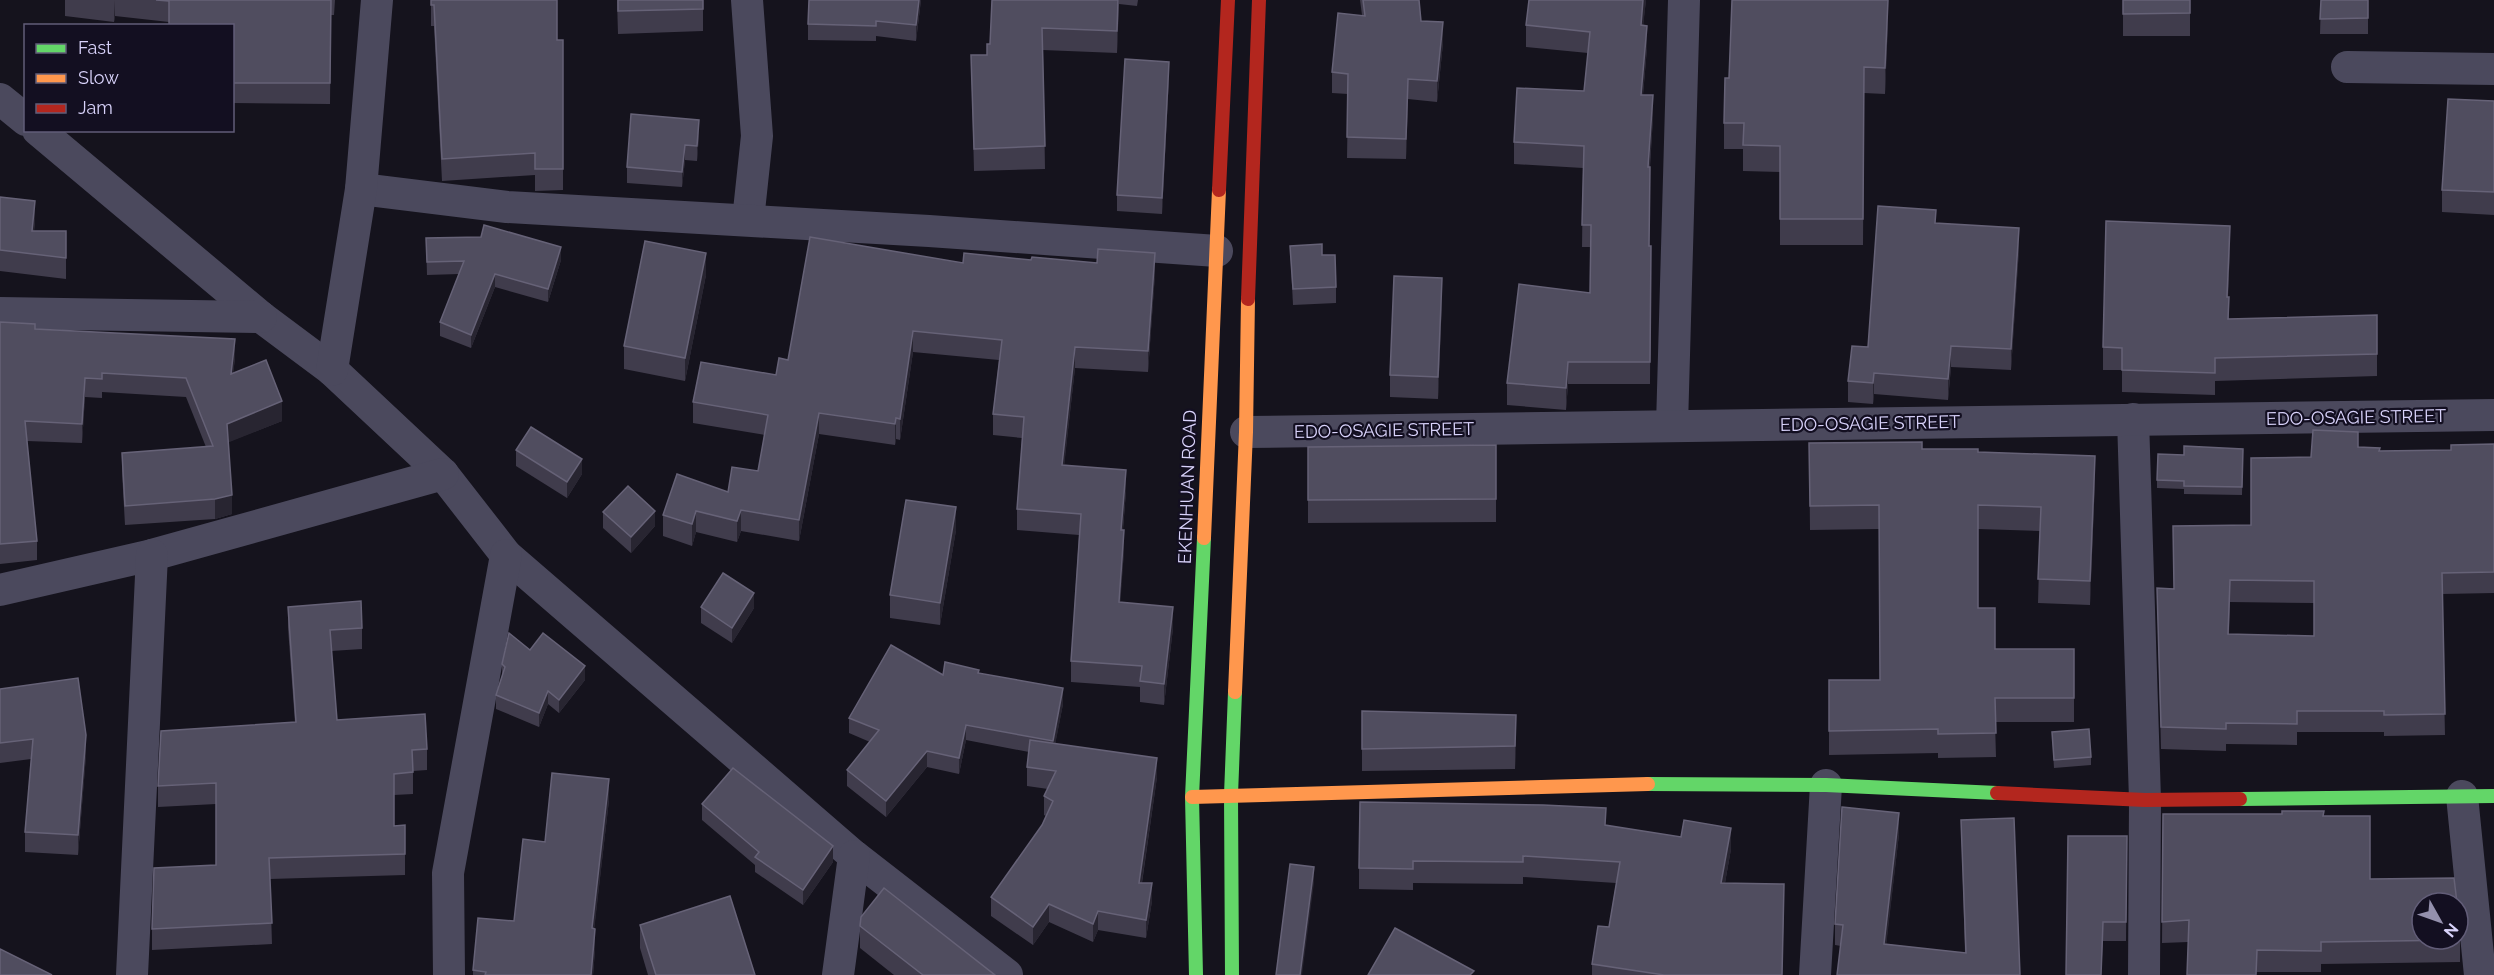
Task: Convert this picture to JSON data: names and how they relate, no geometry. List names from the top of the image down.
{
  "streets": {
    "main road": ["EKENHUAN ROAD"],
    "street": ["EDO-OSAGIE STREET"]
  },
  "legend": ["Fast", "Slow", "Jam"],
  "north": "bottom right"
}
